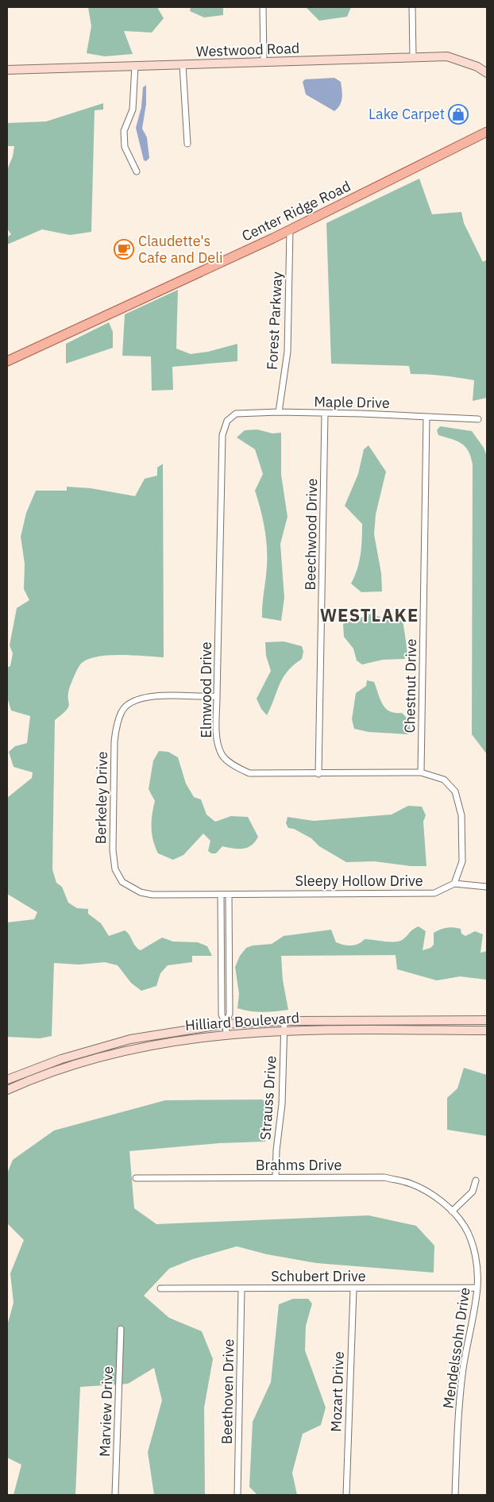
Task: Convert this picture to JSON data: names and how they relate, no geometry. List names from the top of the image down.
{
  "streets": {
    "main road": ["Westwood Road", "Center Ridge Road", "Hilliard Boulevard"],
    "street": [
      "Forest Parkway",
      "Maple Drive",
      "Beechwood Drive",
      "Chestnut Drive",
      "Elmwood Drive",
      "Berkeley Drive",
      "Sleepy Hollow Drive",
      "Strauss Drive",
      "Brahms Drive",
      "Schubert Drive",
      "Mendelssohn Drive",
      "Beethoven Drive",
      "Mozart Drive",
      "Marview Drive"
    ]
  },
  "crossings": [
    ["Center Ridge Road", "Forest Parkway"],
    ["Forest Parkway", "Maple Drive"],
    ["Maple Drive", "Beechwood Drive"],
    ["Maple Drive", "Chestnut Drive"],
    ["Maple Drive", "Elmwood Drive"],
    ["Beechwood Drive", "Elmwood Drive"],
    ["Chestnut Drive", "Elmwood Drive"],
    ["Elmwood Drive", "Berkeley Drive"],
    ["Berkeley Drive", "Sleepy Hollow Drive"],
    ["Hilliard Boulevard", "Strauss Drive"],
    ["Strauss Drive", "Brahms Drive"],
    ["Brahms Drive", "Mendelssohn Drive"],
    ["Schubert Drive", "Mendelssohn Drive"],
    ["Schubert Drive", "Beethoven Drive"],
    ["Schubert Drive", "Mozart Drive"]
  ],
  "districts": ["WESTLAKE"],
  "places": {
    "shop": ["Lake Carpet"],
    "cafe": ["Claudette's Cafe and Deli"]
  }
}
